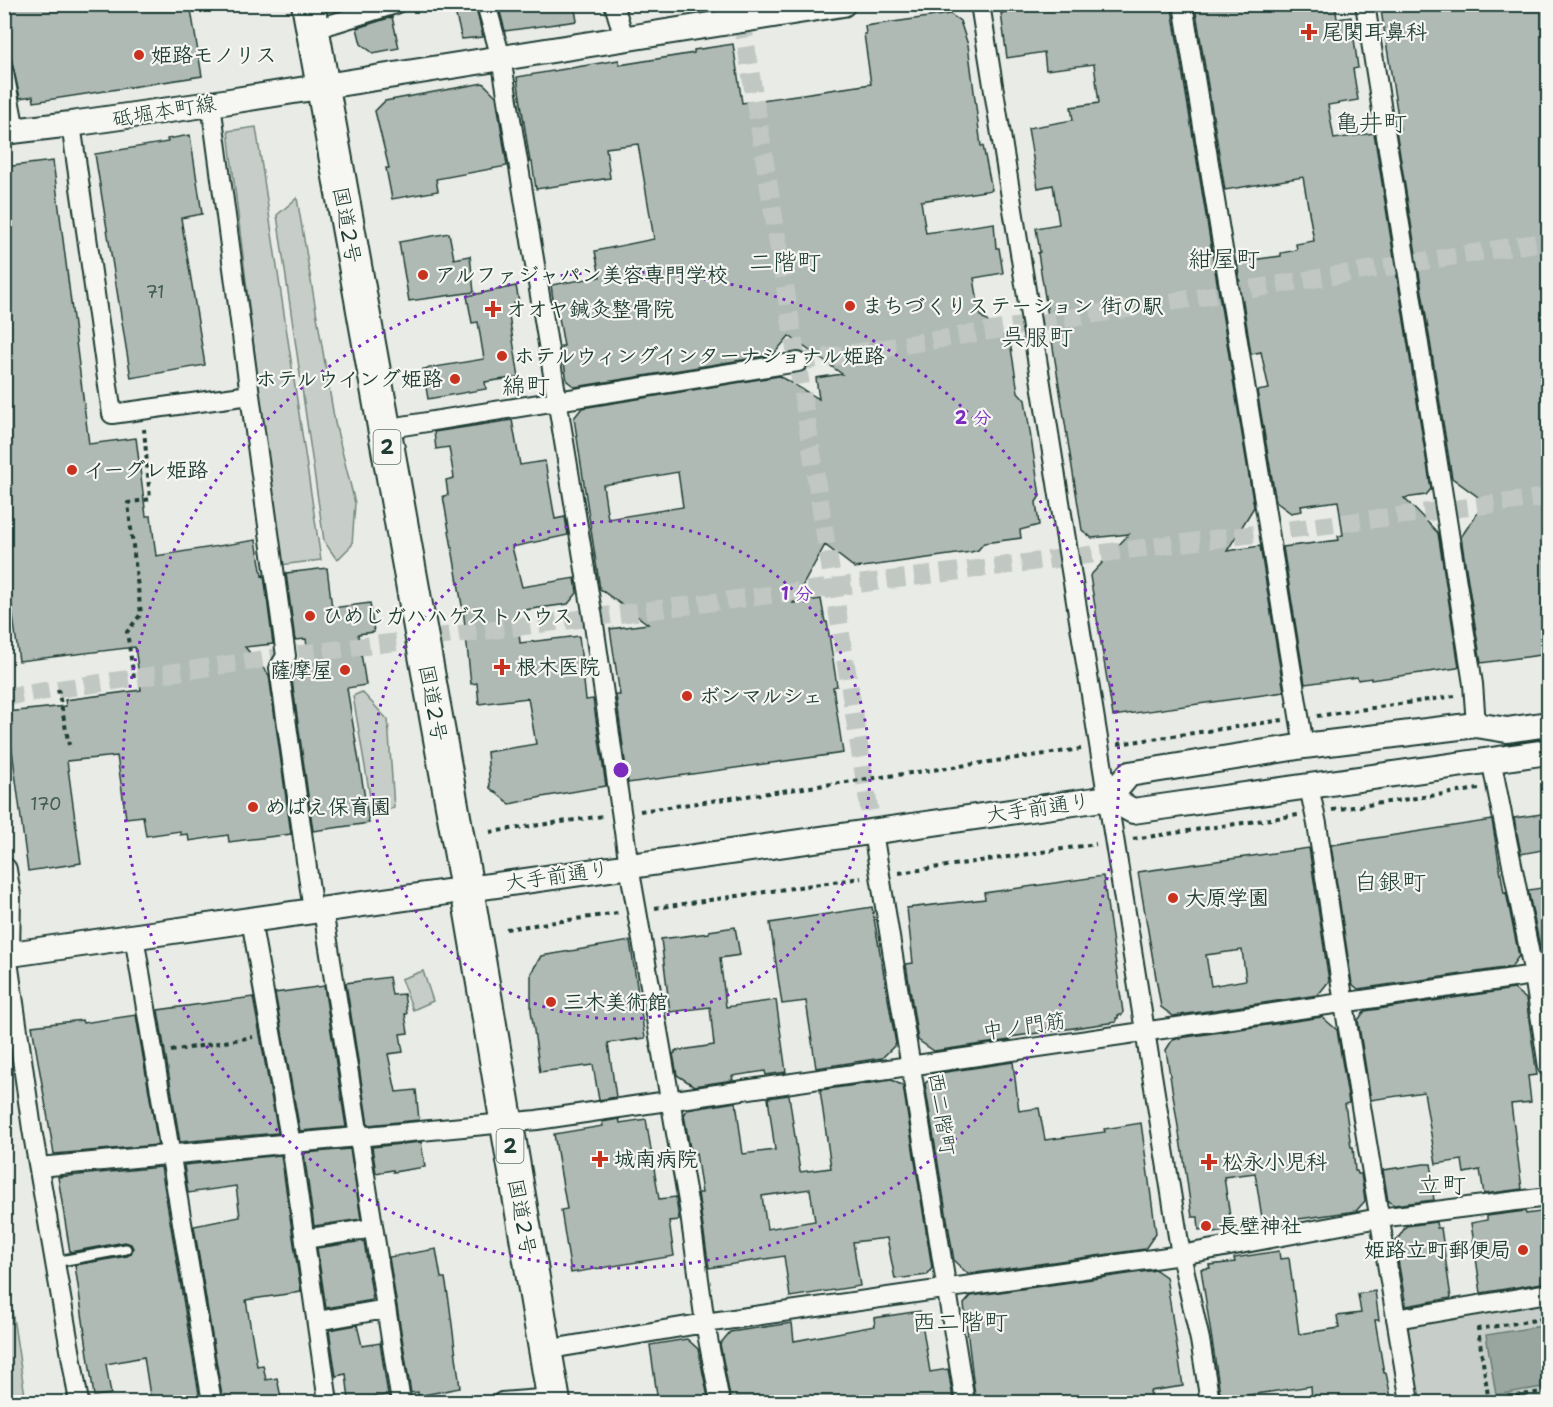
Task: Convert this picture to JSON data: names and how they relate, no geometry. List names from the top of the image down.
{
  "streets": {
    "highway": ["国道2号", "2"],
    "street": [
      "砥堀本町線",
      "大手前通り",
      "中ノ門筋",
      "西二階町"
    ]
  },
  "crossings": [
    ["砥堀本町線", "国道2号"],
    ["国道2号", "大手前通り"],
    ["国道2号", "中ノ門筋"],
    ["大手前通り", "西二階町"],
    ["中ノ門筋", "西二階町"]
  ],
  "districts": [
    "亀井町",
    "紺屋町",
    "二階町",
    "呉服町",
    "綿町",
    "白銀町",
    "立町",
    "西二階町"
  ],
  "places": {
    "health": [
      "尾関耳鼻科",
      "オオヤ鍼灸整骨院",
      "根木医院",
      "城南病院",
      "松永小児科"
    ],
    "other": [
      "姫路モノリス",
      "アルファジャパン美容専門学校",
      "まちづくりステーション 街の駅",
      "ホテルウィングインターナショナル姫路",
      "ホテルウイング姫路",
      "イーグレ姫路",
      "ひめじガハハゲストハウス",
      "薩摩屋",
      "ボンマルシェ",
      "めばえ保育園",
      "大原学園",
      "三木美術館",
      "長壁神社",
      "姫路立町郵便局"
    ]
  },
  "house_numbers": ["71", "170"],
  "rings": ["2 分", "1 分"]
}
